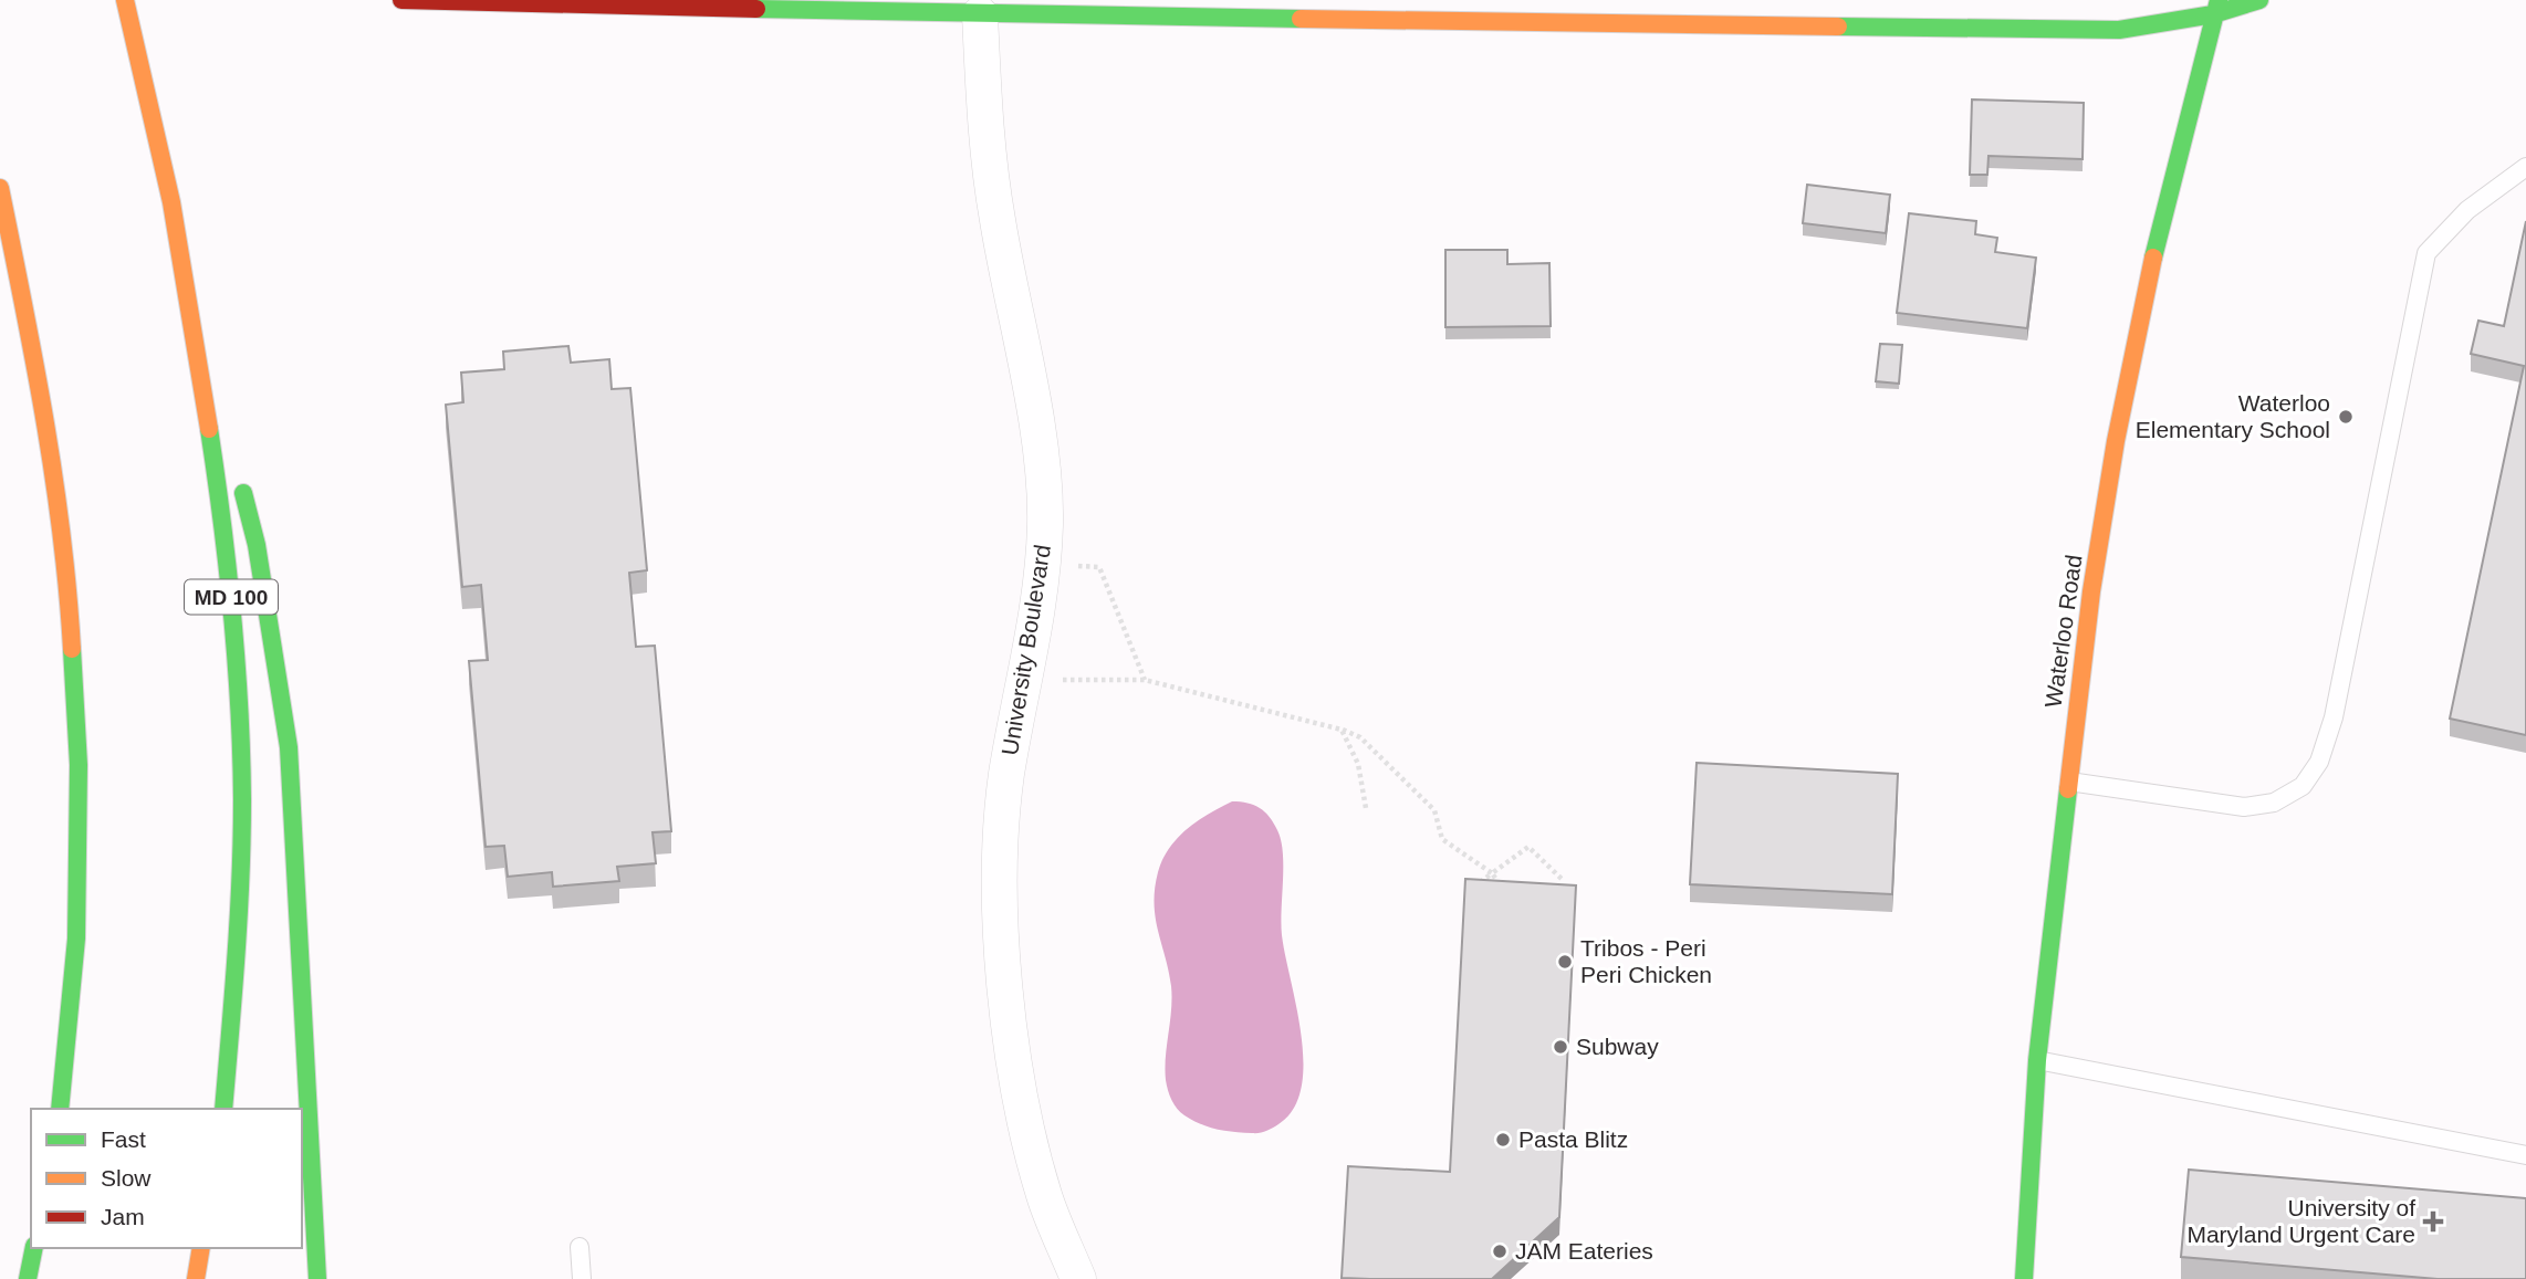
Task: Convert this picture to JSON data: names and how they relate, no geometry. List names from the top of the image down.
{
  "streets": {
    "main road": ["MD 100", "Waterloo Road"],
    "street": ["University Boulevard"]
  },
  "places": {
    "other": [
      "Waterloo Elementary School",
      "Tribos - Peri Peri Chicken",
      "Subway",
      "Pasta Blitz",
      "JAM Eateries"
    ],
    "health": ["University of Maryland Urgent Care"]
  },
  "legend": ["Fast", "Slow", "Jam"]
}
